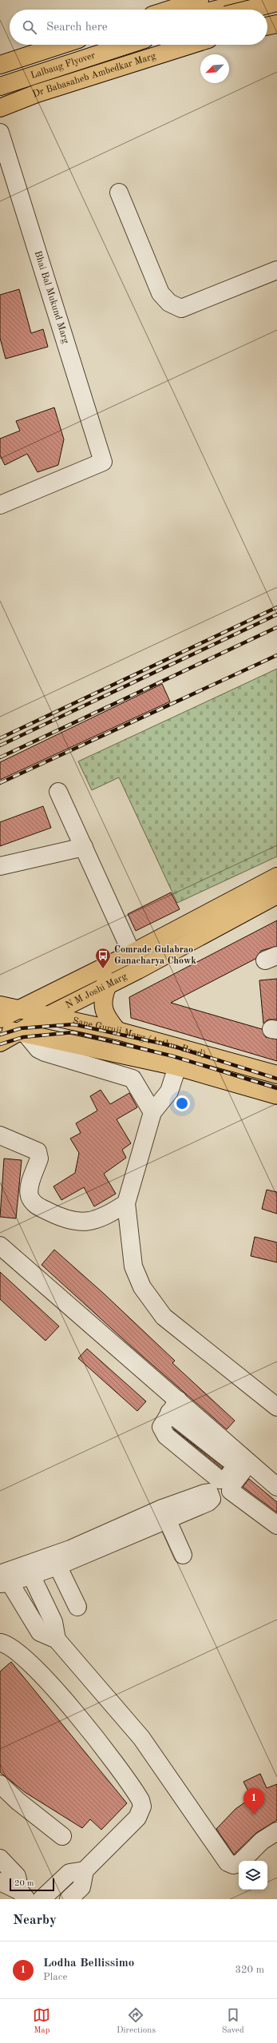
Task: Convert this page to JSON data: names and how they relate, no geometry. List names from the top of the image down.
{
  "streets": {
    "main road": [
      "Lalbaug Flyover",
      "Dr Babasaheb Ambedkar Marg",
      "N M Joshi Marg",
      "Sane Guruji Marg (Arthur Road)"
    ],
    "street": ["Bhai Bal Mukund Marg"]
  },
  "crossings": [
    ["N M Joshi Marg", "Sane Guruji Marg (Arthur Road)"]
  ],
  "places": {
    "bus stop": ["Comrade Gulabrao Ganacharya Chowk"]
  },
  "scale_bar": "20 m",
  "north": "bottom left",
  "page": {
    "search": "Search here",
    "pins": "1",
    "scale": "20 m",
    "heading": "Nearby",
    "list": [
      {
        "mark": "1",
        "name": "Lodha Bellissimo",
        "note": "Place",
        "value": "320 m"
      }
    ],
    "nav": ["Map", "Directions", "Saved"]
  }
}
